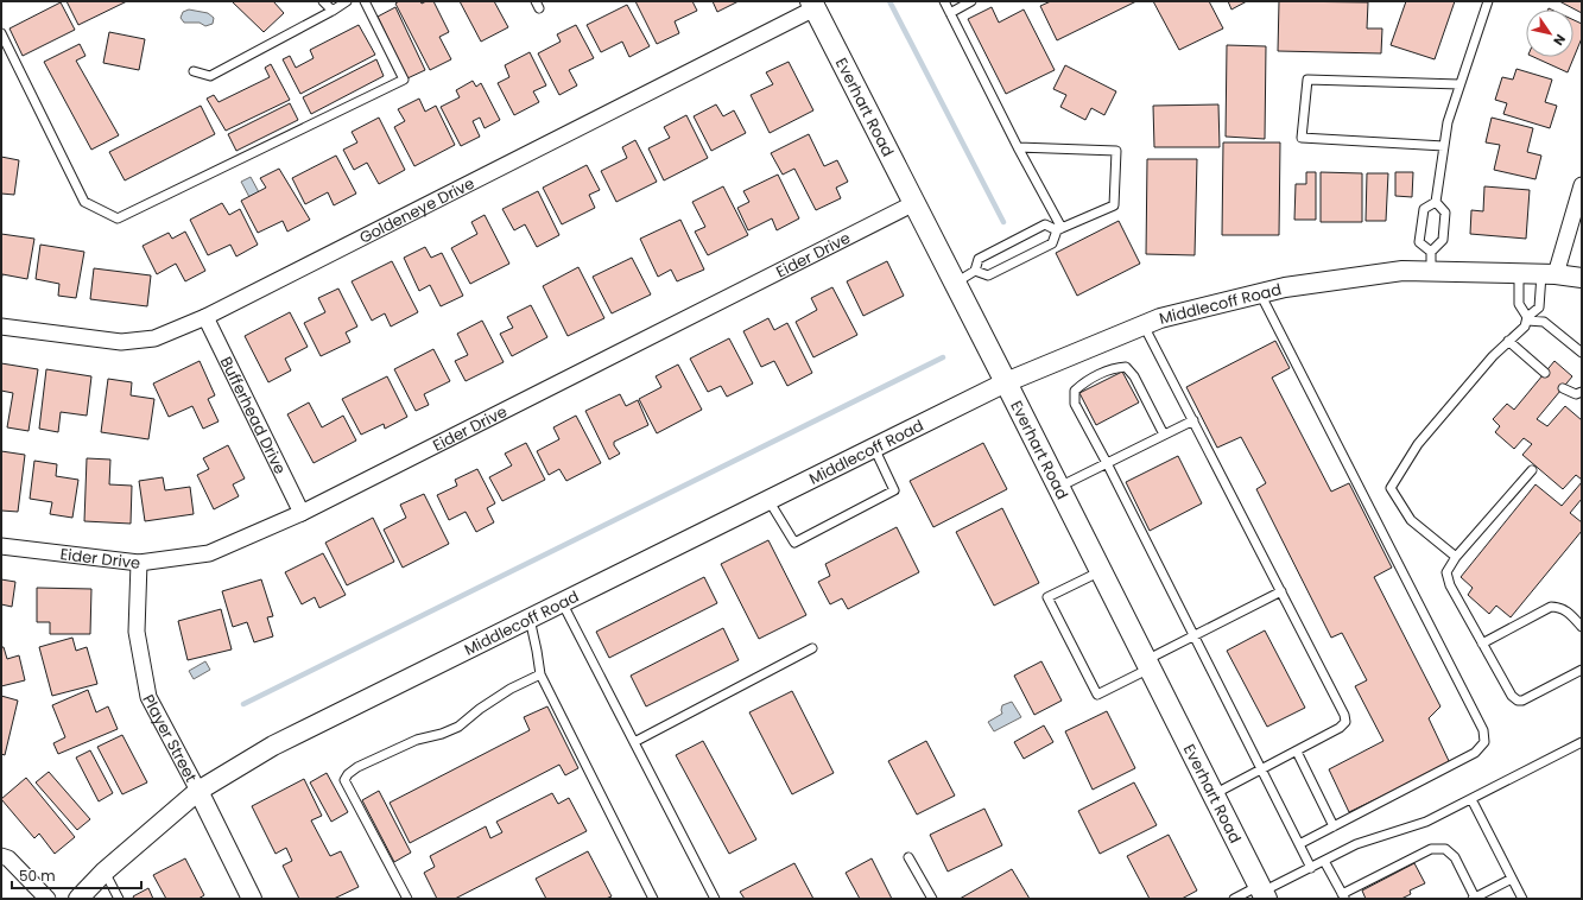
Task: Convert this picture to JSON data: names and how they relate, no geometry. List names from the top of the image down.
{
  "streets": {
    "main road": ["Everhart Road"],
    "street": [
      "Goldeneye Drive",
      "Eider Drive",
      "Middlecoff Road",
      "Bufferhead Drive",
      "Player Street"
    ]
  },
  "crossings": [
    ["Everhart Road", "Goldeneye Drive"],
    ["Everhart Road", "Eider Drive"],
    ["Everhart Road", "Middlecoff Road"],
    ["Goldeneye Drive", "Bufferhead Drive"],
    ["Eider Drive", "Bufferhead Drive"],
    ["Eider Drive", "Player Street"],
    ["Middlecoff Road", "Player Street"]
  ],
  "scale_bar": "50 m",
  "north": "bottom right"
}
